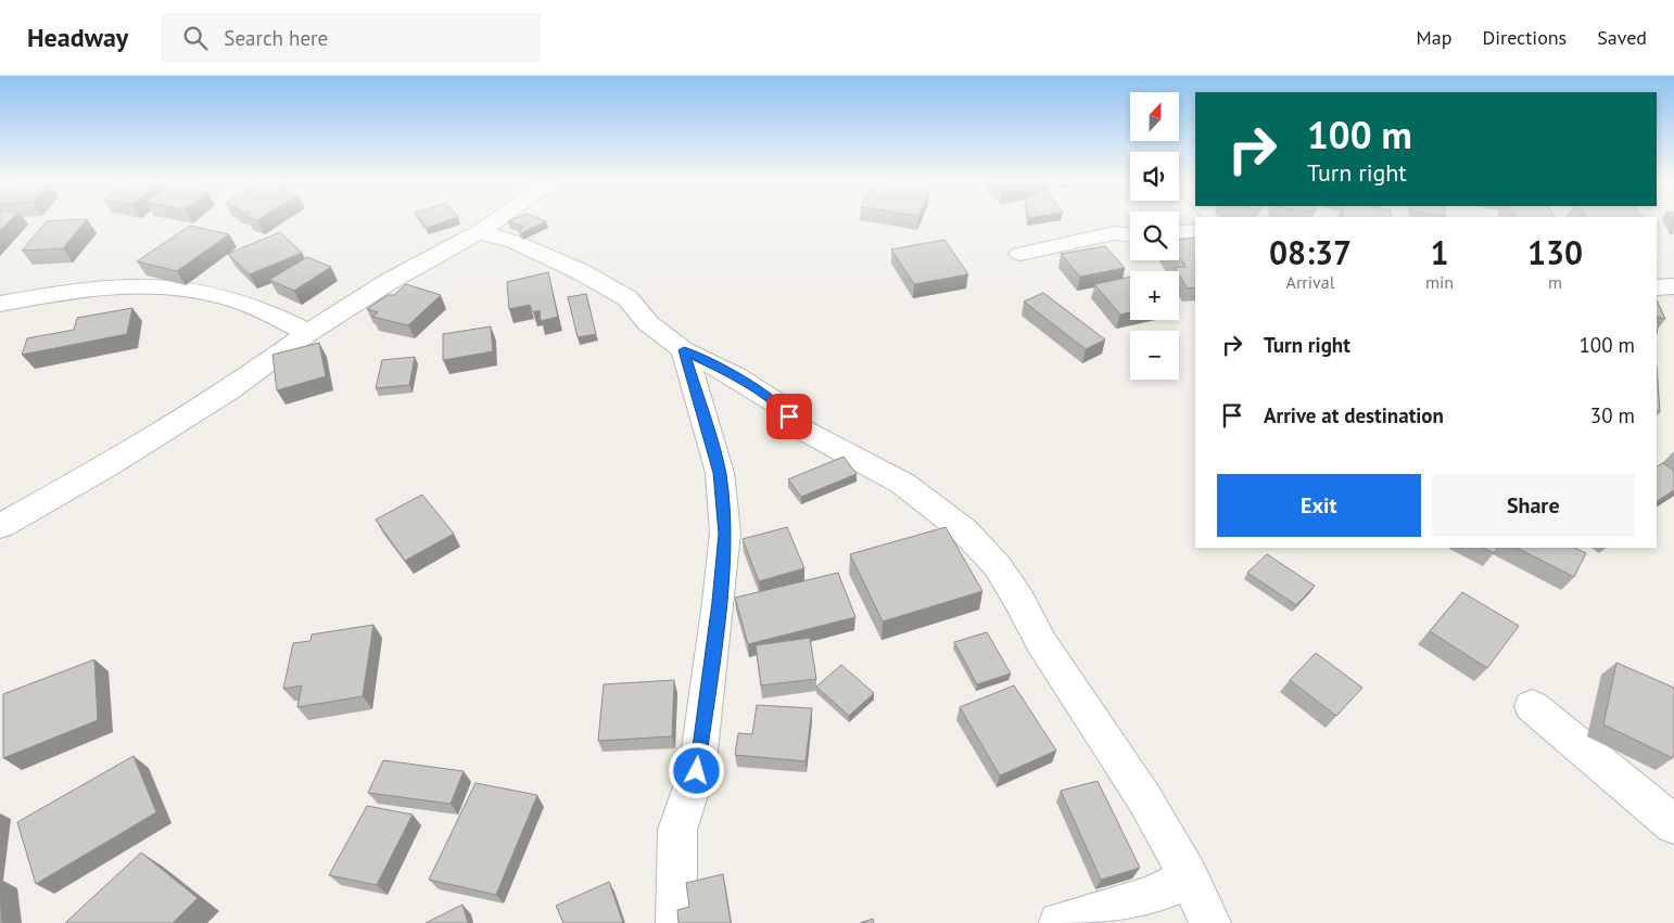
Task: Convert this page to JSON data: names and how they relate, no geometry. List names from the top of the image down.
{
  "north": "top",
  "page": {
    "header": "Headway",
    "search": "Search here",
    "nav": ["Map", "Directions", "Saved"],
    "map_buttons": ["+", "−"],
    "turn": ["100 m", "Turn right"],
    "eta": [
      "08:37",
      "Arrival",
      "1",
      "min",
      "130",
      "m"
    ],
    "list": [
      {
        "name": "Turn right",
        "value": "100 m"
      },
      {
        "name": "Arrive at destination",
        "value": "30 m"
      }
    ],
    "buttons": ["Exit", "Share"]
  }
}
